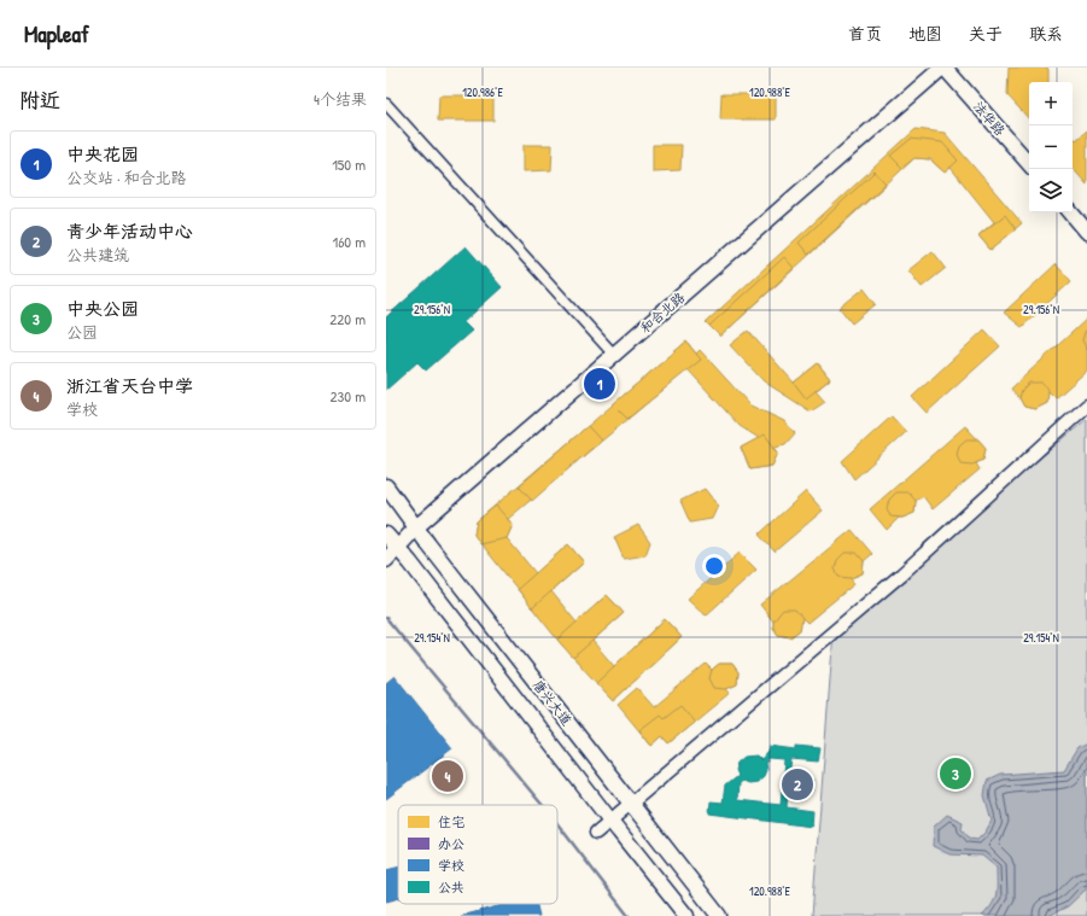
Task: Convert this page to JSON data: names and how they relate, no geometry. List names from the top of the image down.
{
  "streets": {
    "main road": ["法华路", "和合北路", "唐兴大道"]
  },
  "crossings": [
    ["法华路", "和合北路"],
    ["和合北路", "唐兴大道"]
  ],
  "legend": [
    "住宅",
    "办公",
    "学校",
    "公共"
  ],
  "page": {
    "header": "Mapleaf",
    "nav": [
      "首页",
      "地图",
      "关于",
      "联系"
    ],
    "heading": ["附近", "4个结果"],
    "map_buttons": ["+", "−"],
    "list": [
      {
        "mark": "1",
        "name": "中央花园",
        "note": "公交站 · 和合北路",
        "value": "150 m"
      },
      {
        "mark": "2",
        "name": "青少年活动中心",
        "note": "公共建筑",
        "value": "160 m"
      },
      {
        "mark": "3",
        "name": "中央公园",
        "note": "公园",
        "value": "220 m"
      },
      {
        "mark": "4",
        "name": "浙江省天台中学",
        "note": "学校",
        "value": "230 m"
      }
    ],
    "pins": [
      "1",
      "3",
      "4",
      "2"
    ]
  },
  "coordinates": [
    "120.986°E",
    "120.988°E",
    "29.156°N",
    "29.154°N"
  ]
}
